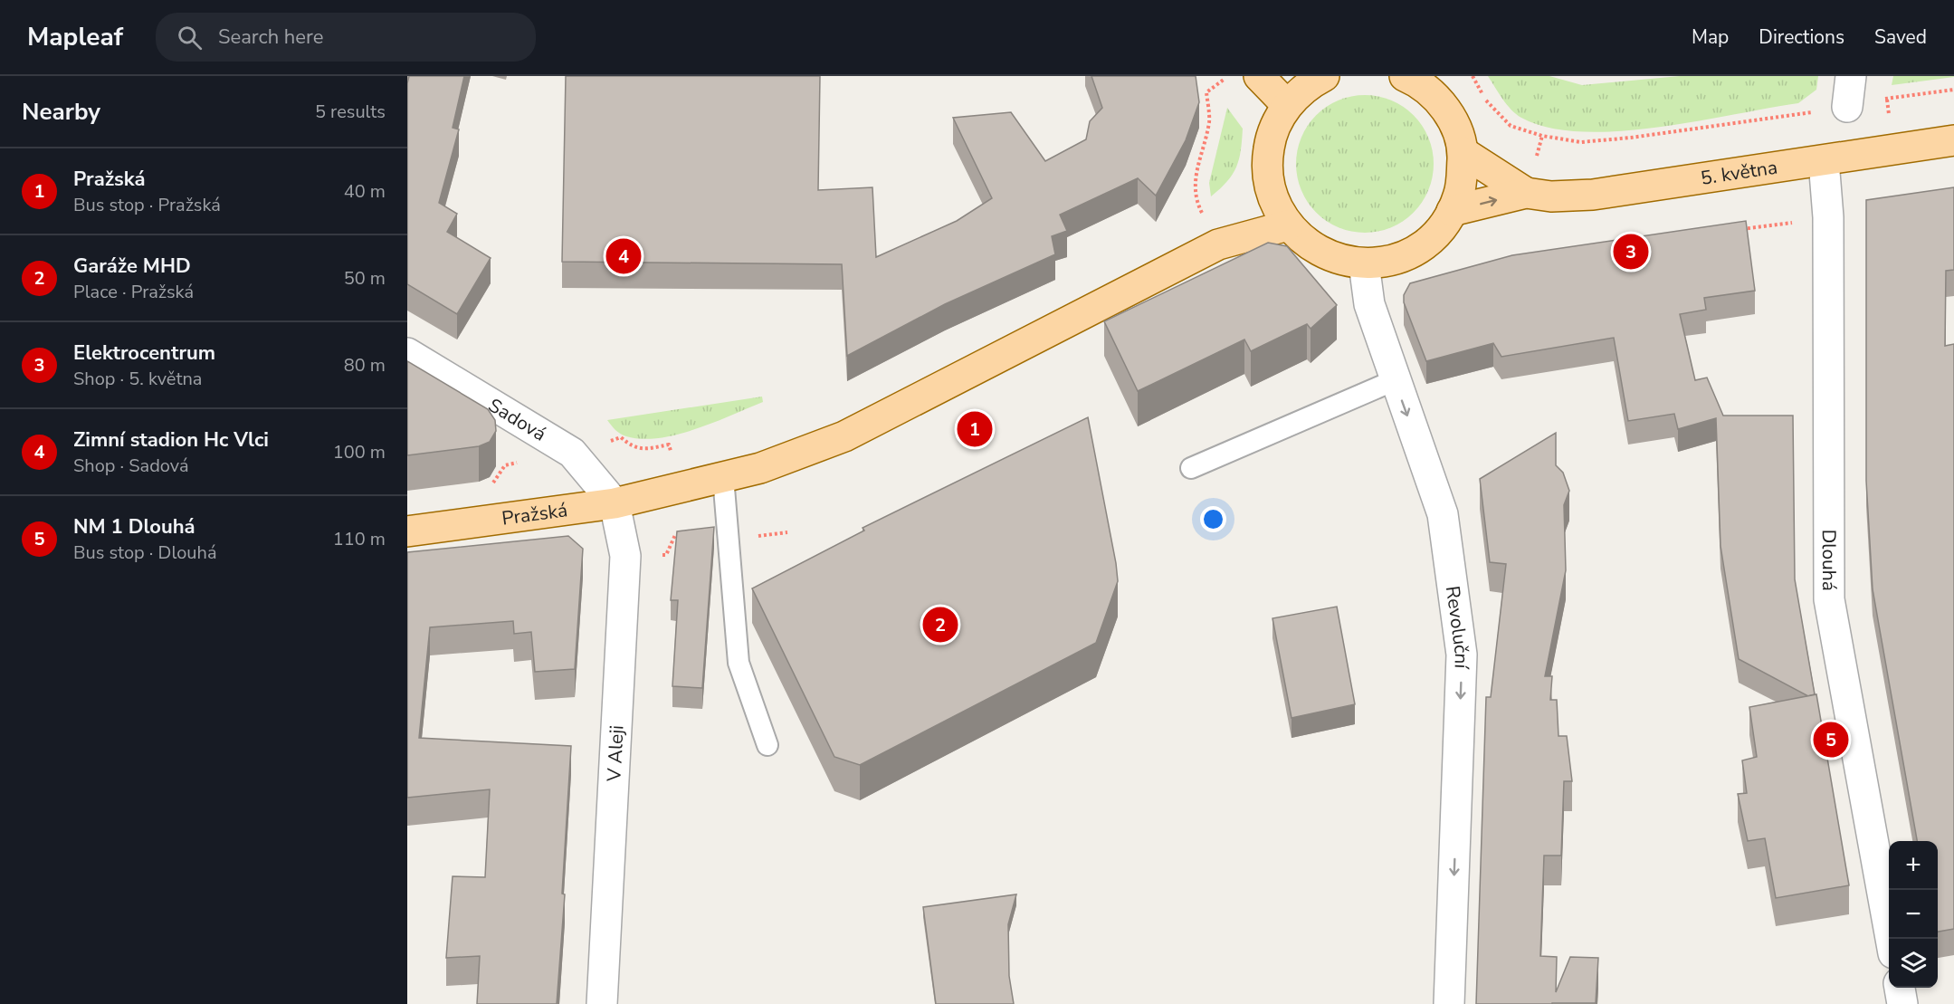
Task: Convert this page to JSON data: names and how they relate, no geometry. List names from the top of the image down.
{
  "streets": {
    "main road": ["5. května", "Pražská"],
    "street": [
      "Sadová",
      "Dlouhá",
      "Revoluční",
      "V Aleji"
    ]
  },
  "crossings": [
    ["5. května", "Dlouhá"],
    ["Sadová", "Pražská"],
    ["Sadová", "V Aleji"],
    ["Pražská", "V Aleji"]
  ],
  "one_way": ["Revoluční"],
  "page": {
    "header": "Mapleaf",
    "search": "Search here",
    "nav": ["Map", "Directions", "Saved"],
    "heading": ["Nearby", "5 results"],
    "list": [
      {
        "mark": "1",
        "name": "Pražská",
        "note": "Bus stop · Pražská",
        "value": "40 m"
      },
      {
        "mark": "2",
        "name": "Garáže MHD",
        "note": "Place · Pražská",
        "value": "50 m"
      },
      {
        "mark": "3",
        "name": "Elektrocentrum",
        "note": "Shop · 5. května",
        "value": "80 m"
      },
      {
        "mark": "4",
        "name": "Zimní stadion Hc Vlci",
        "note": "Shop · Sadová",
        "value": "100 m"
      },
      {
        "mark": "5",
        "name": "NM 1 Dlouhá",
        "note": "Bus stop · Dlouhá",
        "value": "110 m"
      }
    ],
    "pins": [
      "3",
      "4",
      "1",
      "2",
      "5"
    ],
    "map_buttons": ["+", "−"]
  }
}
